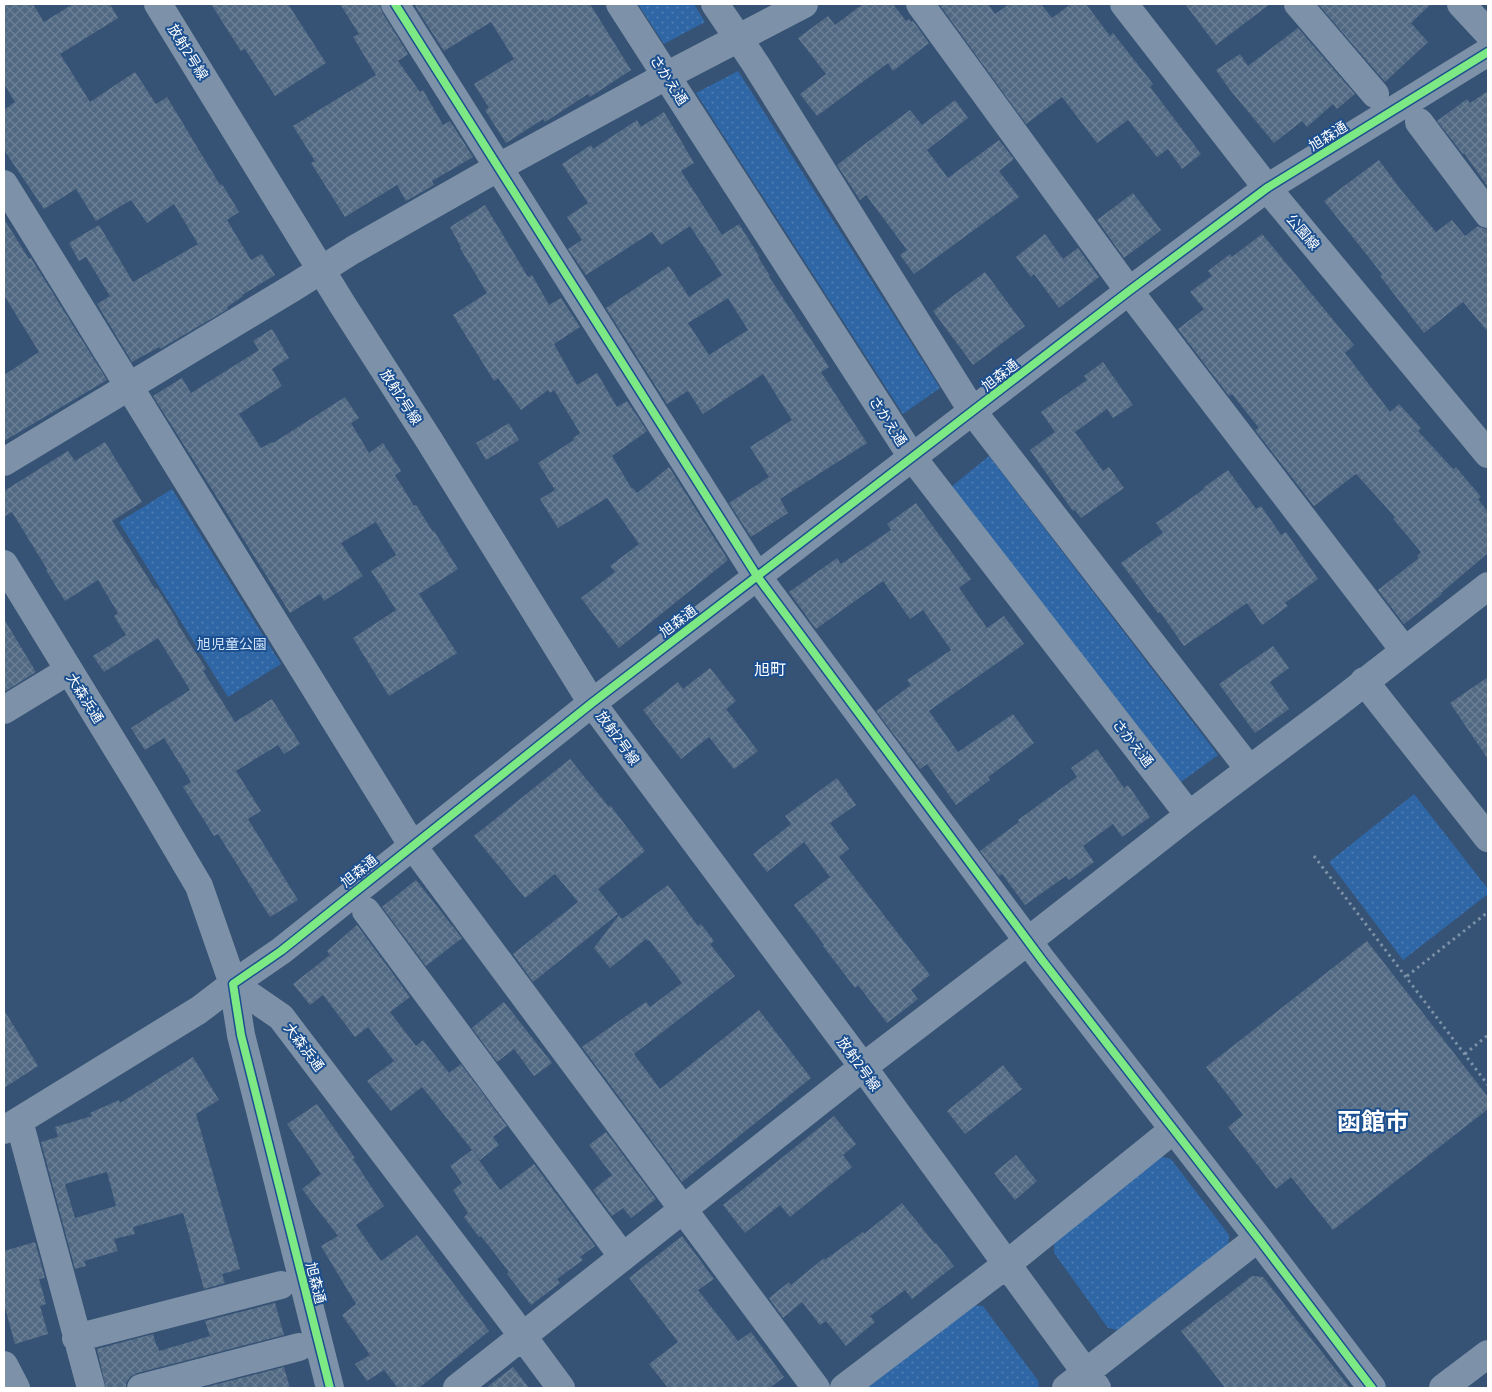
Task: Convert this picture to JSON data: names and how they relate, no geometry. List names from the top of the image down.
{
  "streets": {
    "street": [
      "放射2号線",
      "さかえ通",
      "旭森通",
      "公園線",
      "大森浜通"
    ]
  },
  "crossings": [
    ["放射2号線", "旭森通"],
    ["さかえ通", "旭森通"],
    ["旭森通", "公園線"],
    ["旭森通", "大森浜通"]
  ],
  "districts": ["旭町", "函館市"],
  "parks": ["旭児童公園"]
}
